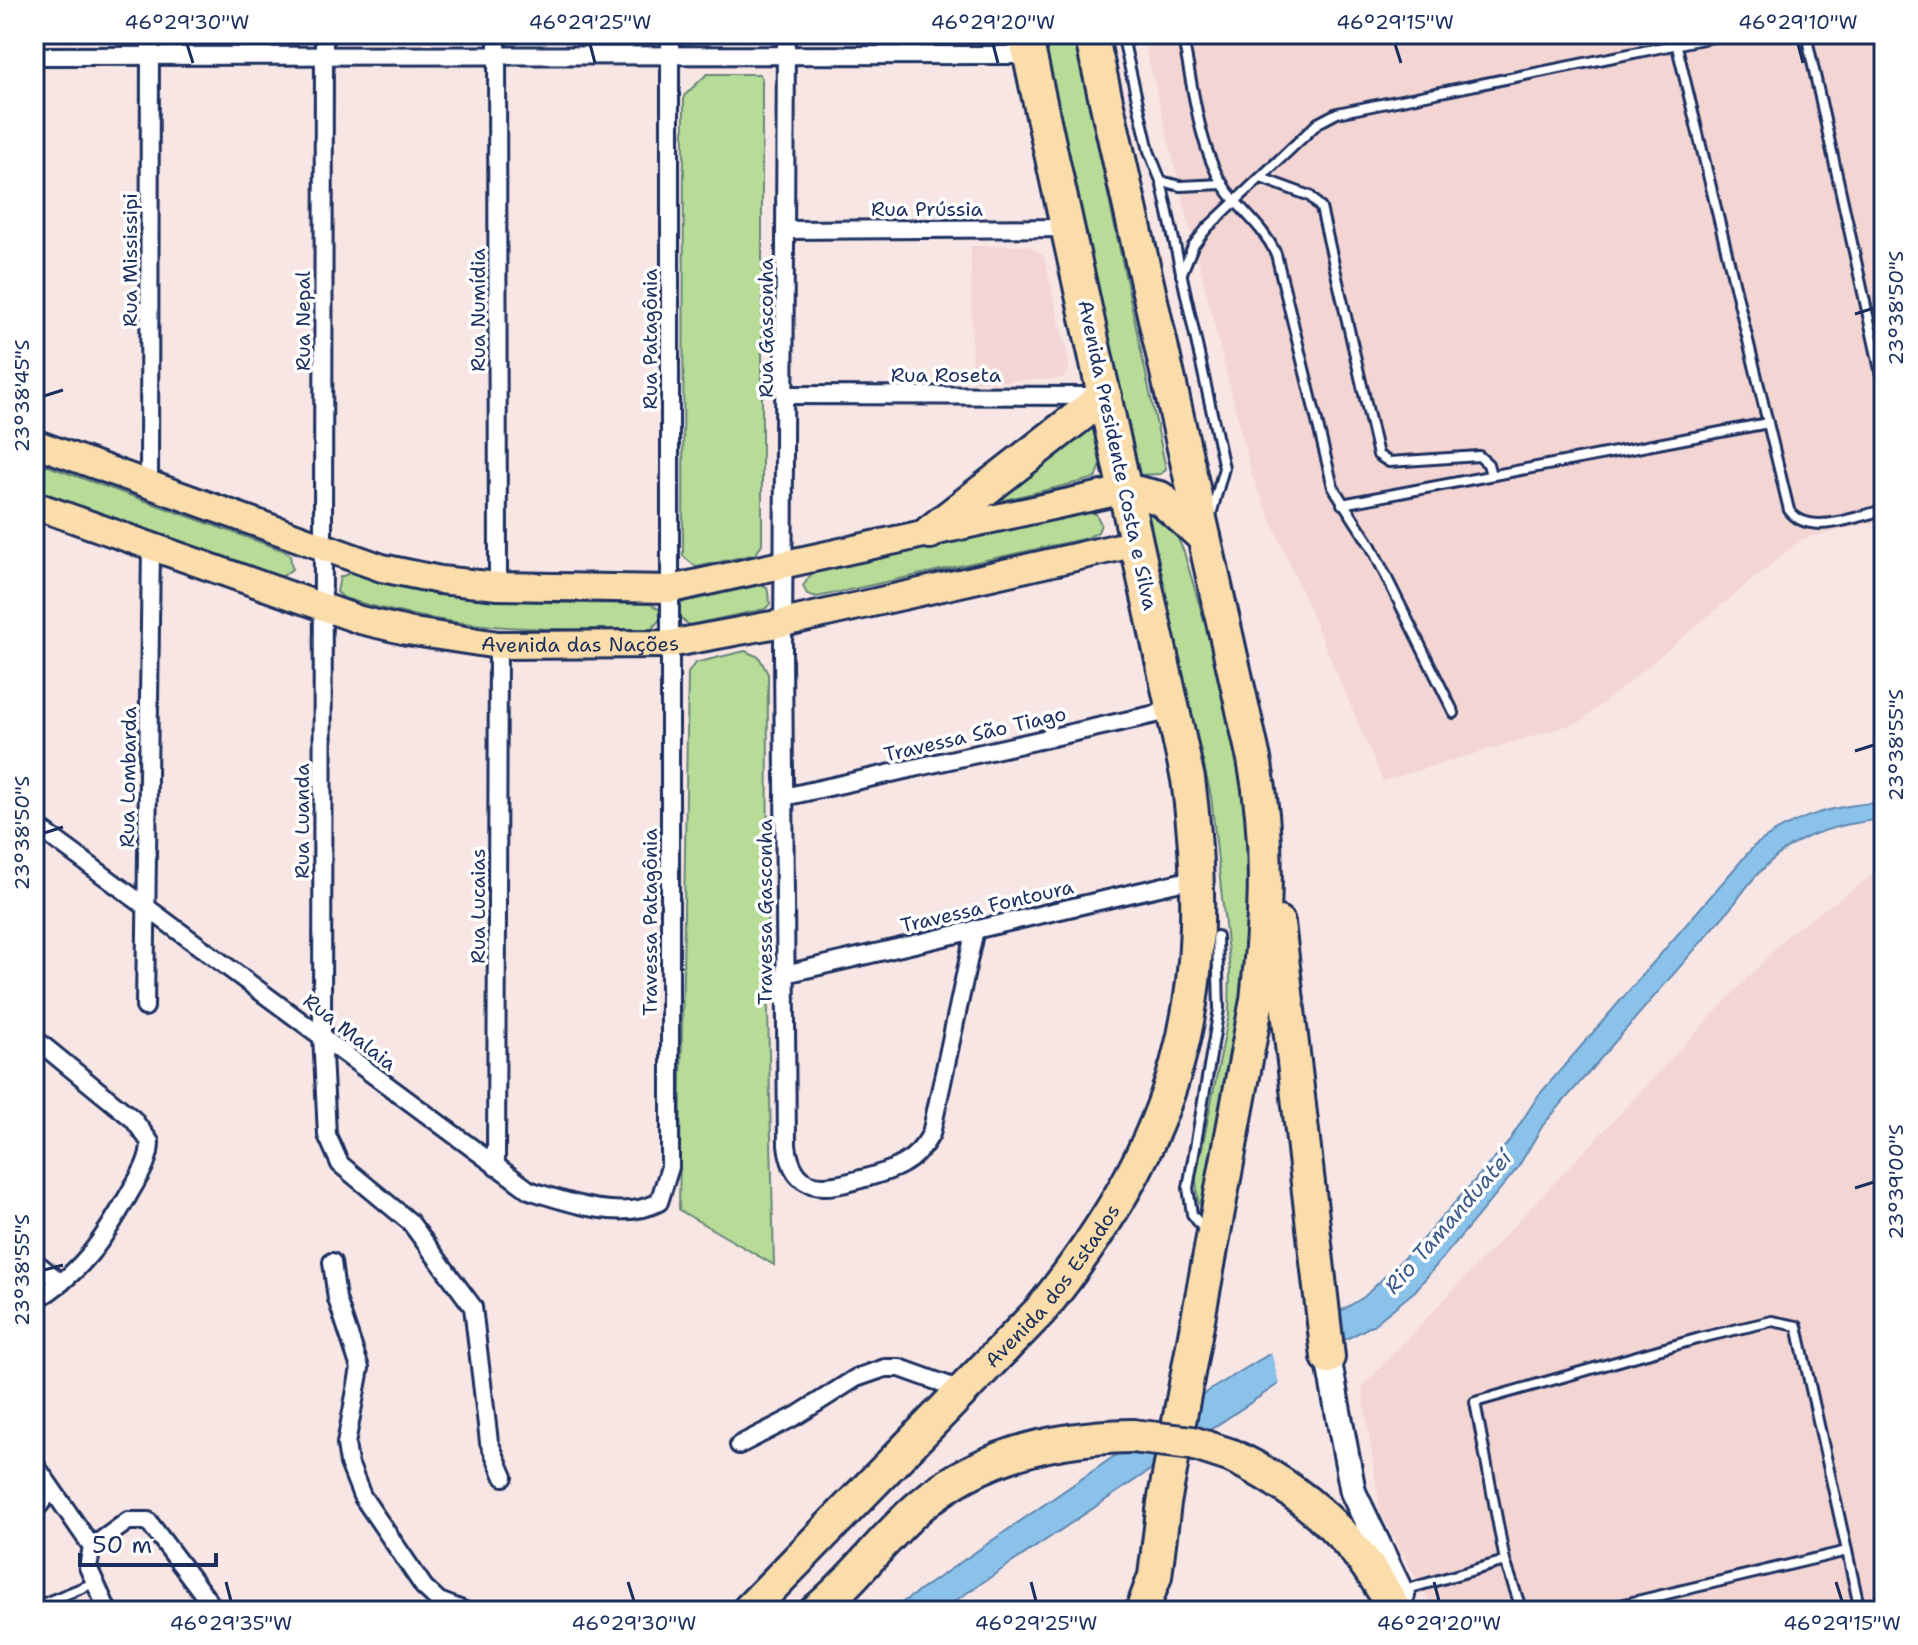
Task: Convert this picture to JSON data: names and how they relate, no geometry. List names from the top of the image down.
{
  "streets": {
    "highway": ["Avenida Presidente Costa e Silva", "Avenida dos Estados"],
    "main road": ["Avenida das Nações"],
    "street": [
      "Rua Prússia",
      "Rua Mississipi",
      "Rua Numídia",
      "Rua Nepal",
      "Rua Gasconha",
      "Rua Patagônia",
      "Rua Roseta",
      "Travessa São Tiago",
      "Rua Lombarda",
      "Rua Luanda",
      "Rua Lucaias",
      "Travessa Fontoura",
      "Travessa Gasconha",
      "Travessa Patagônia",
      "Rua Malaia"
    ]
  },
  "crossings": [
    ["Rua Prússia", "Rua Gasconha"],
    ["Rua Prússia", "Avenida Presidente Costa e Silva"],
    ["Rua Nepal", "Avenida das Nações"],
    ["Rua Nepal", "Rua Luanda"],
    ["Rua Gasconha", "Rua Roseta"],
    ["Rua Gasconha", "Avenida das Nações"],
    ["Rua Gasconha", "Travessa Gasconha"],
    ["Rua Patagônia", "Avenida das Nações"],
    ["Rua Patagônia", "Travessa Patagônia"],
    ["Rua Roseta", "Avenida Presidente Costa e Silva"],
    ["Avenida Presidente Costa e Silva", "Avenida das Nações"],
    ["Avenida Presidente Costa e Silva", "Travessa São Tiago"],
    ["Avenida Presidente Costa e Silva", "Travessa Fontoura"],
    ["Avenida Presidente Costa e Silva", "Avenida dos Estados"],
    ["Avenida das Nações", "Rua Lombarda"],
    ["Avenida das Nações", "Rua Luanda"],
    ["Avenida das Nações", "Rua Lucaias"],
    ["Avenida das Nações", "Travessa Gasconha"],
    ["Avenida das Nações", "Travessa Patagônia"],
    ["Travessa São Tiago", "Travessa Gasconha"],
    ["Rua Lombarda", "Rua Malaia"],
    ["Rua Luanda", "Rua Malaia"],
    ["Rua Lucaias", "Rua Malaia"],
    ["Travessa Fontoura", "Travessa Gasconha"],
    ["Travessa Fontoura", "Avenida dos Estados"],
    ["Travessa Patagônia", "Rua Malaia"]
  ],
  "water": ["Rio Tamanduateí"],
  "scale_bar": "50 m",
  "coordinates": [
    "46°29'30\"W",
    "46°29'25\"W",
    "46°29'20\"W",
    "46°29'15\"W",
    "46°29'10\"W",
    "23°38'50\"S",
    "23°38'45\"S",
    "23°38'55\"S",
    "23°39'00\"S",
    "46°29'35\"W"
  ]
}
